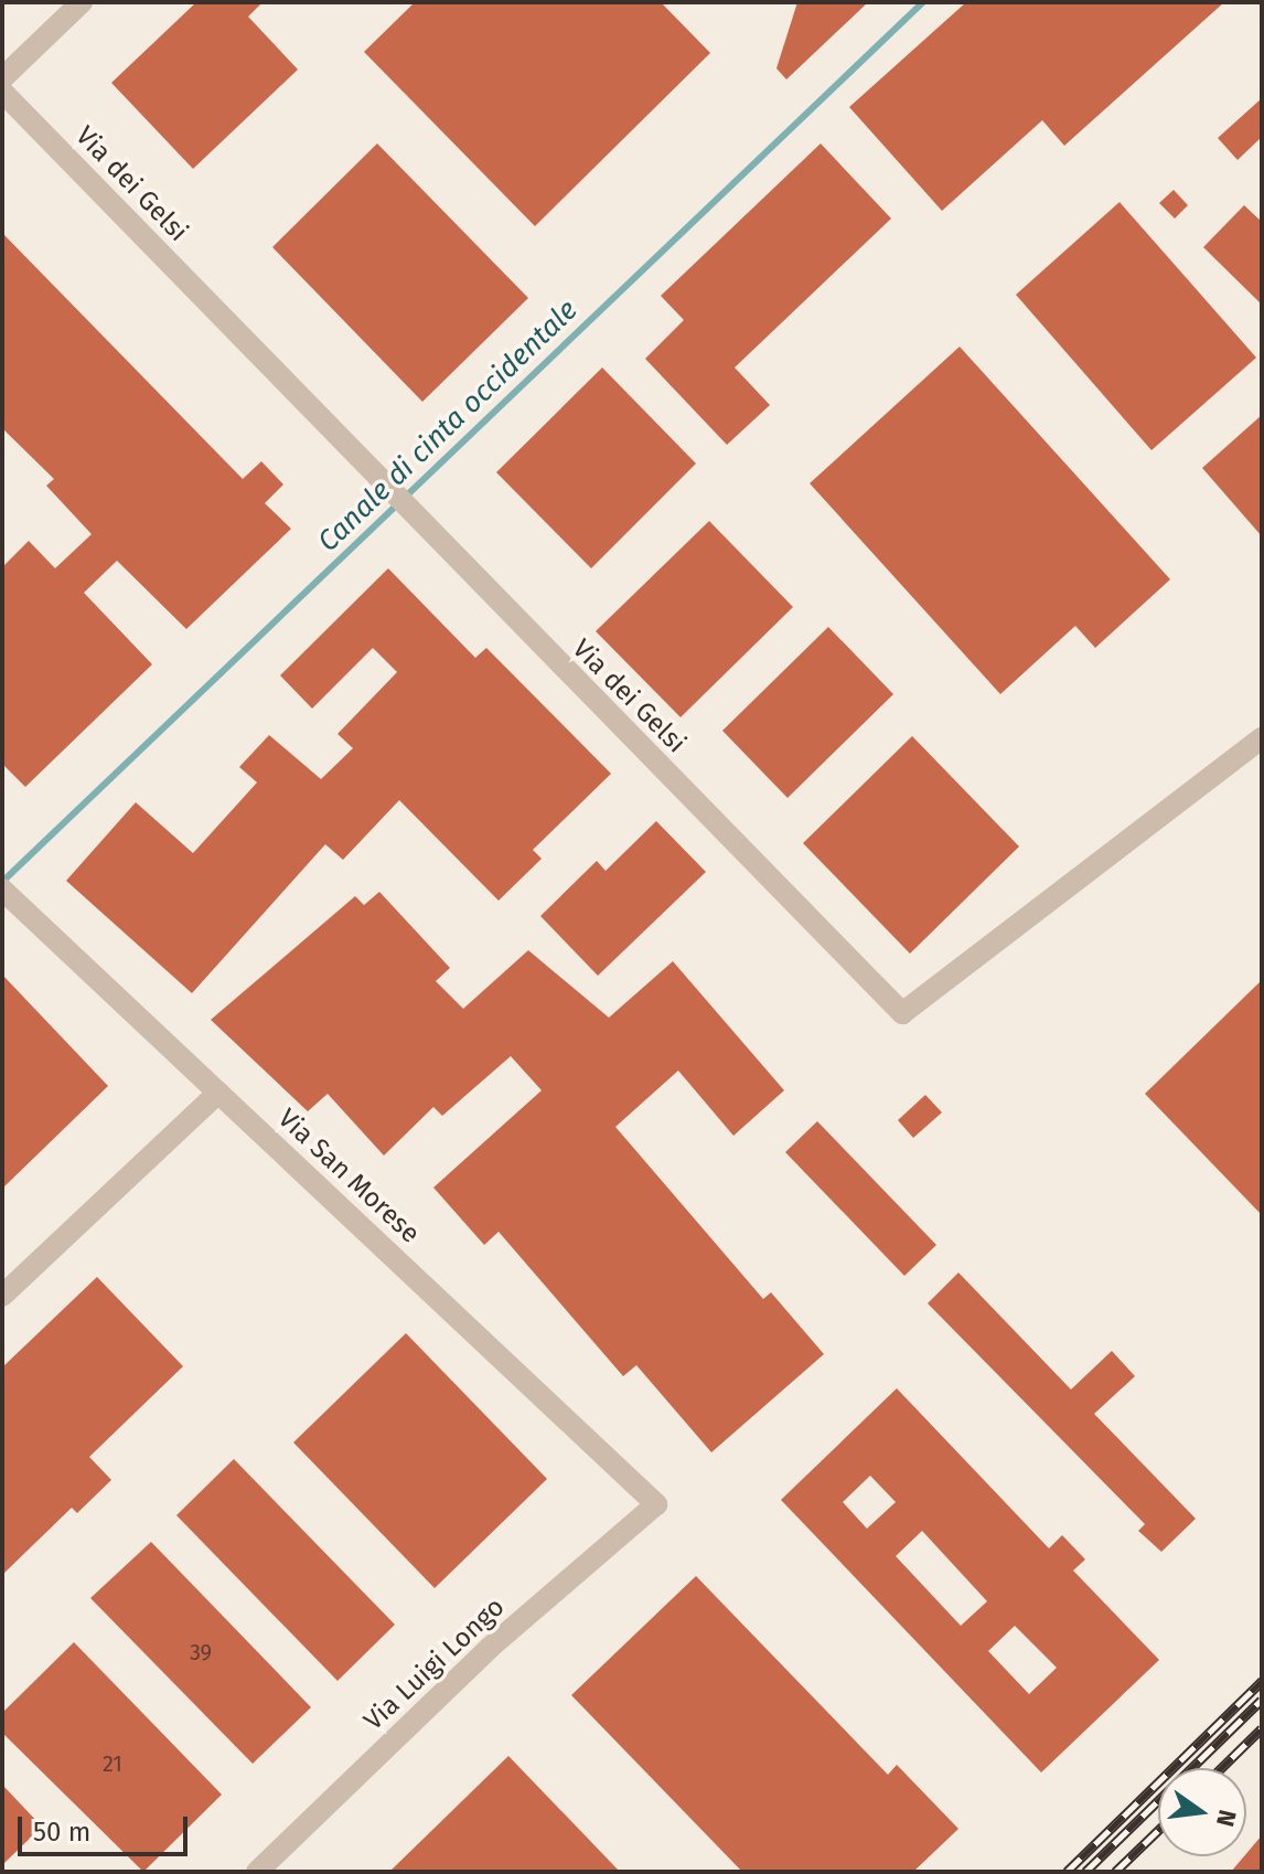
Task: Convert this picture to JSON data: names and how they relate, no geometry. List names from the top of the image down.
{
  "streets": {
    "street": ["Via dei Gelsi", "Via San Morese", "Via Luigi Longo"]
  },
  "crossings": [
    ["Via San Morese", "Via Luigi Longo"]
  ],
  "water": ["Canale di cinta occidentale"],
  "house_numbers": ["39", "21"],
  "scale_bar": "50 m",
  "north": "right"
}
